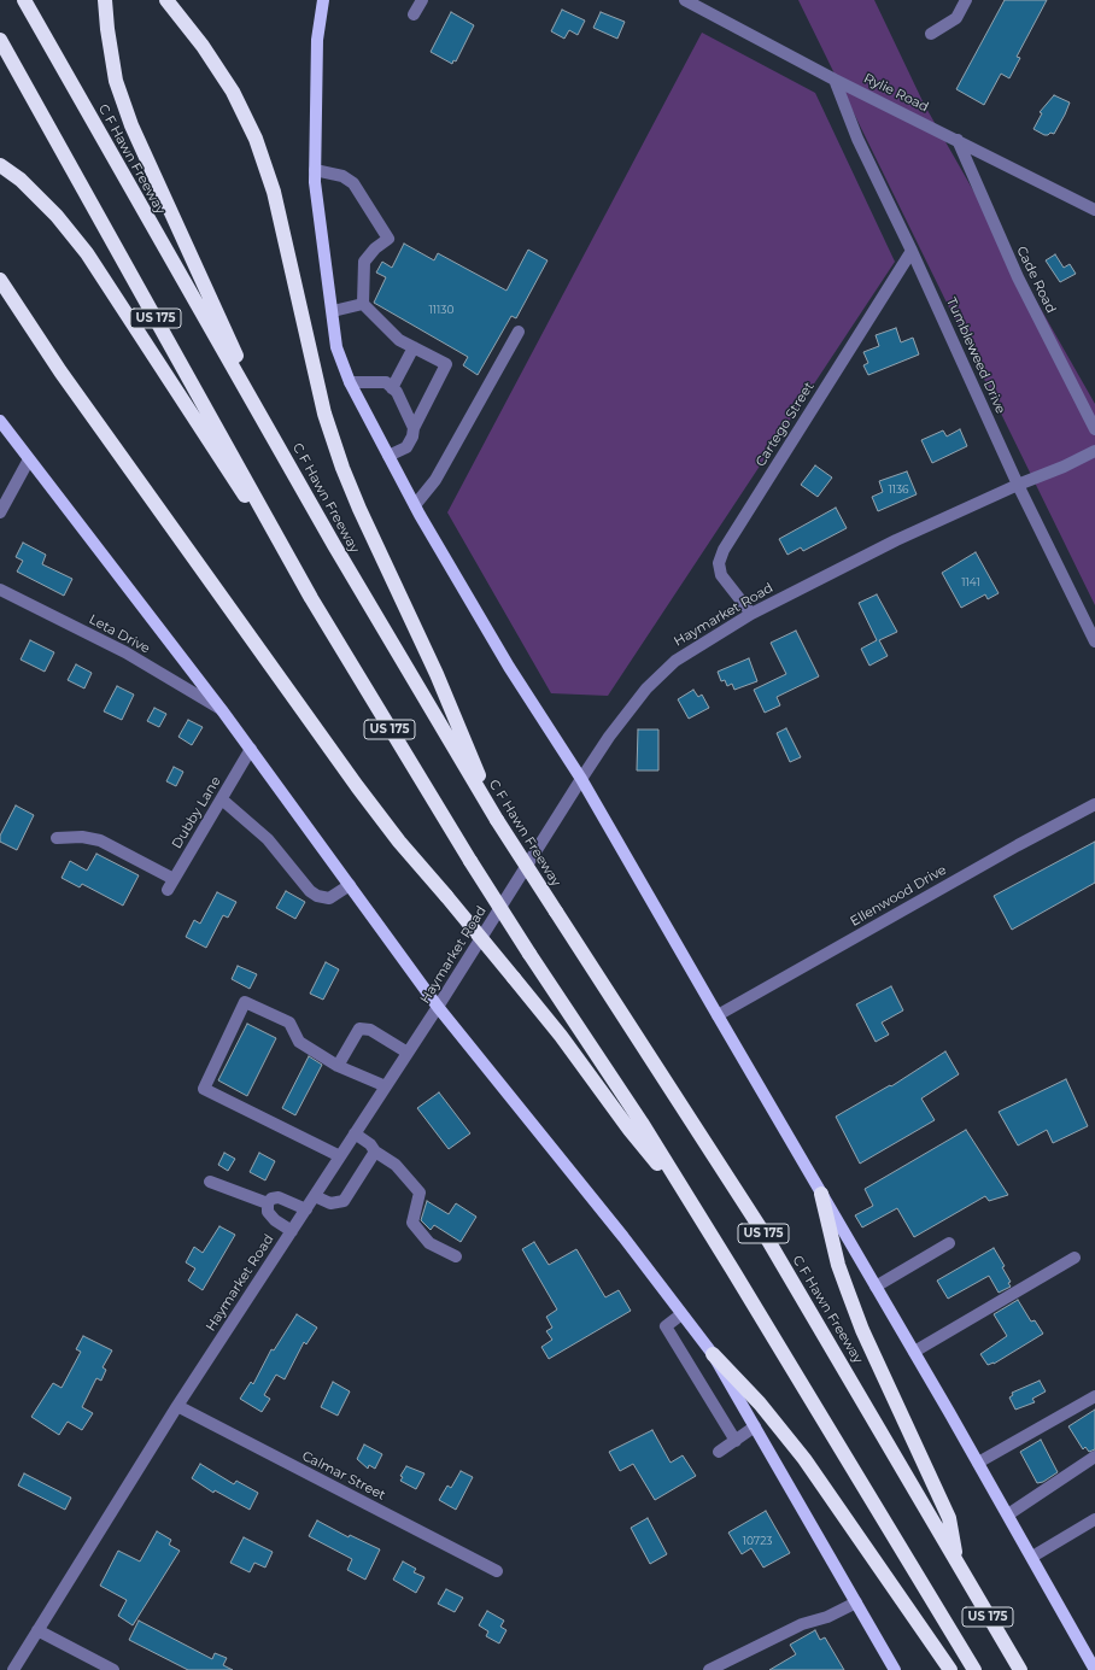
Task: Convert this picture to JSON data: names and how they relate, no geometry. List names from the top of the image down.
{
  "streets": {
    "highway": ["C F Hawn Freeway", "US 175"],
    "street": [
      "Rylie Road",
      "Cade Road",
      "Tumbleweed Drive",
      "Cartego Street",
      "Haymarket Road",
      "Leta Drive",
      "Dubby Lane",
      "Ellenwood Drive",
      "Calmar Street"
    ]
  },
  "crossings": [
    ["Rylie Road", "Cade Road"],
    ["Rylie Road", "Tumbleweed Drive"],
    ["Tumbleweed Drive", "Cartego Street"],
    ["Tumbleweed Drive", "Haymarket Road"],
    ["Cartego Street", "Haymarket Road"],
    ["Haymarket Road", "Calmar Street"]
  ],
  "house_numbers": [
    "11130",
    "1136",
    "1141",
    "10723"
  ]
}
